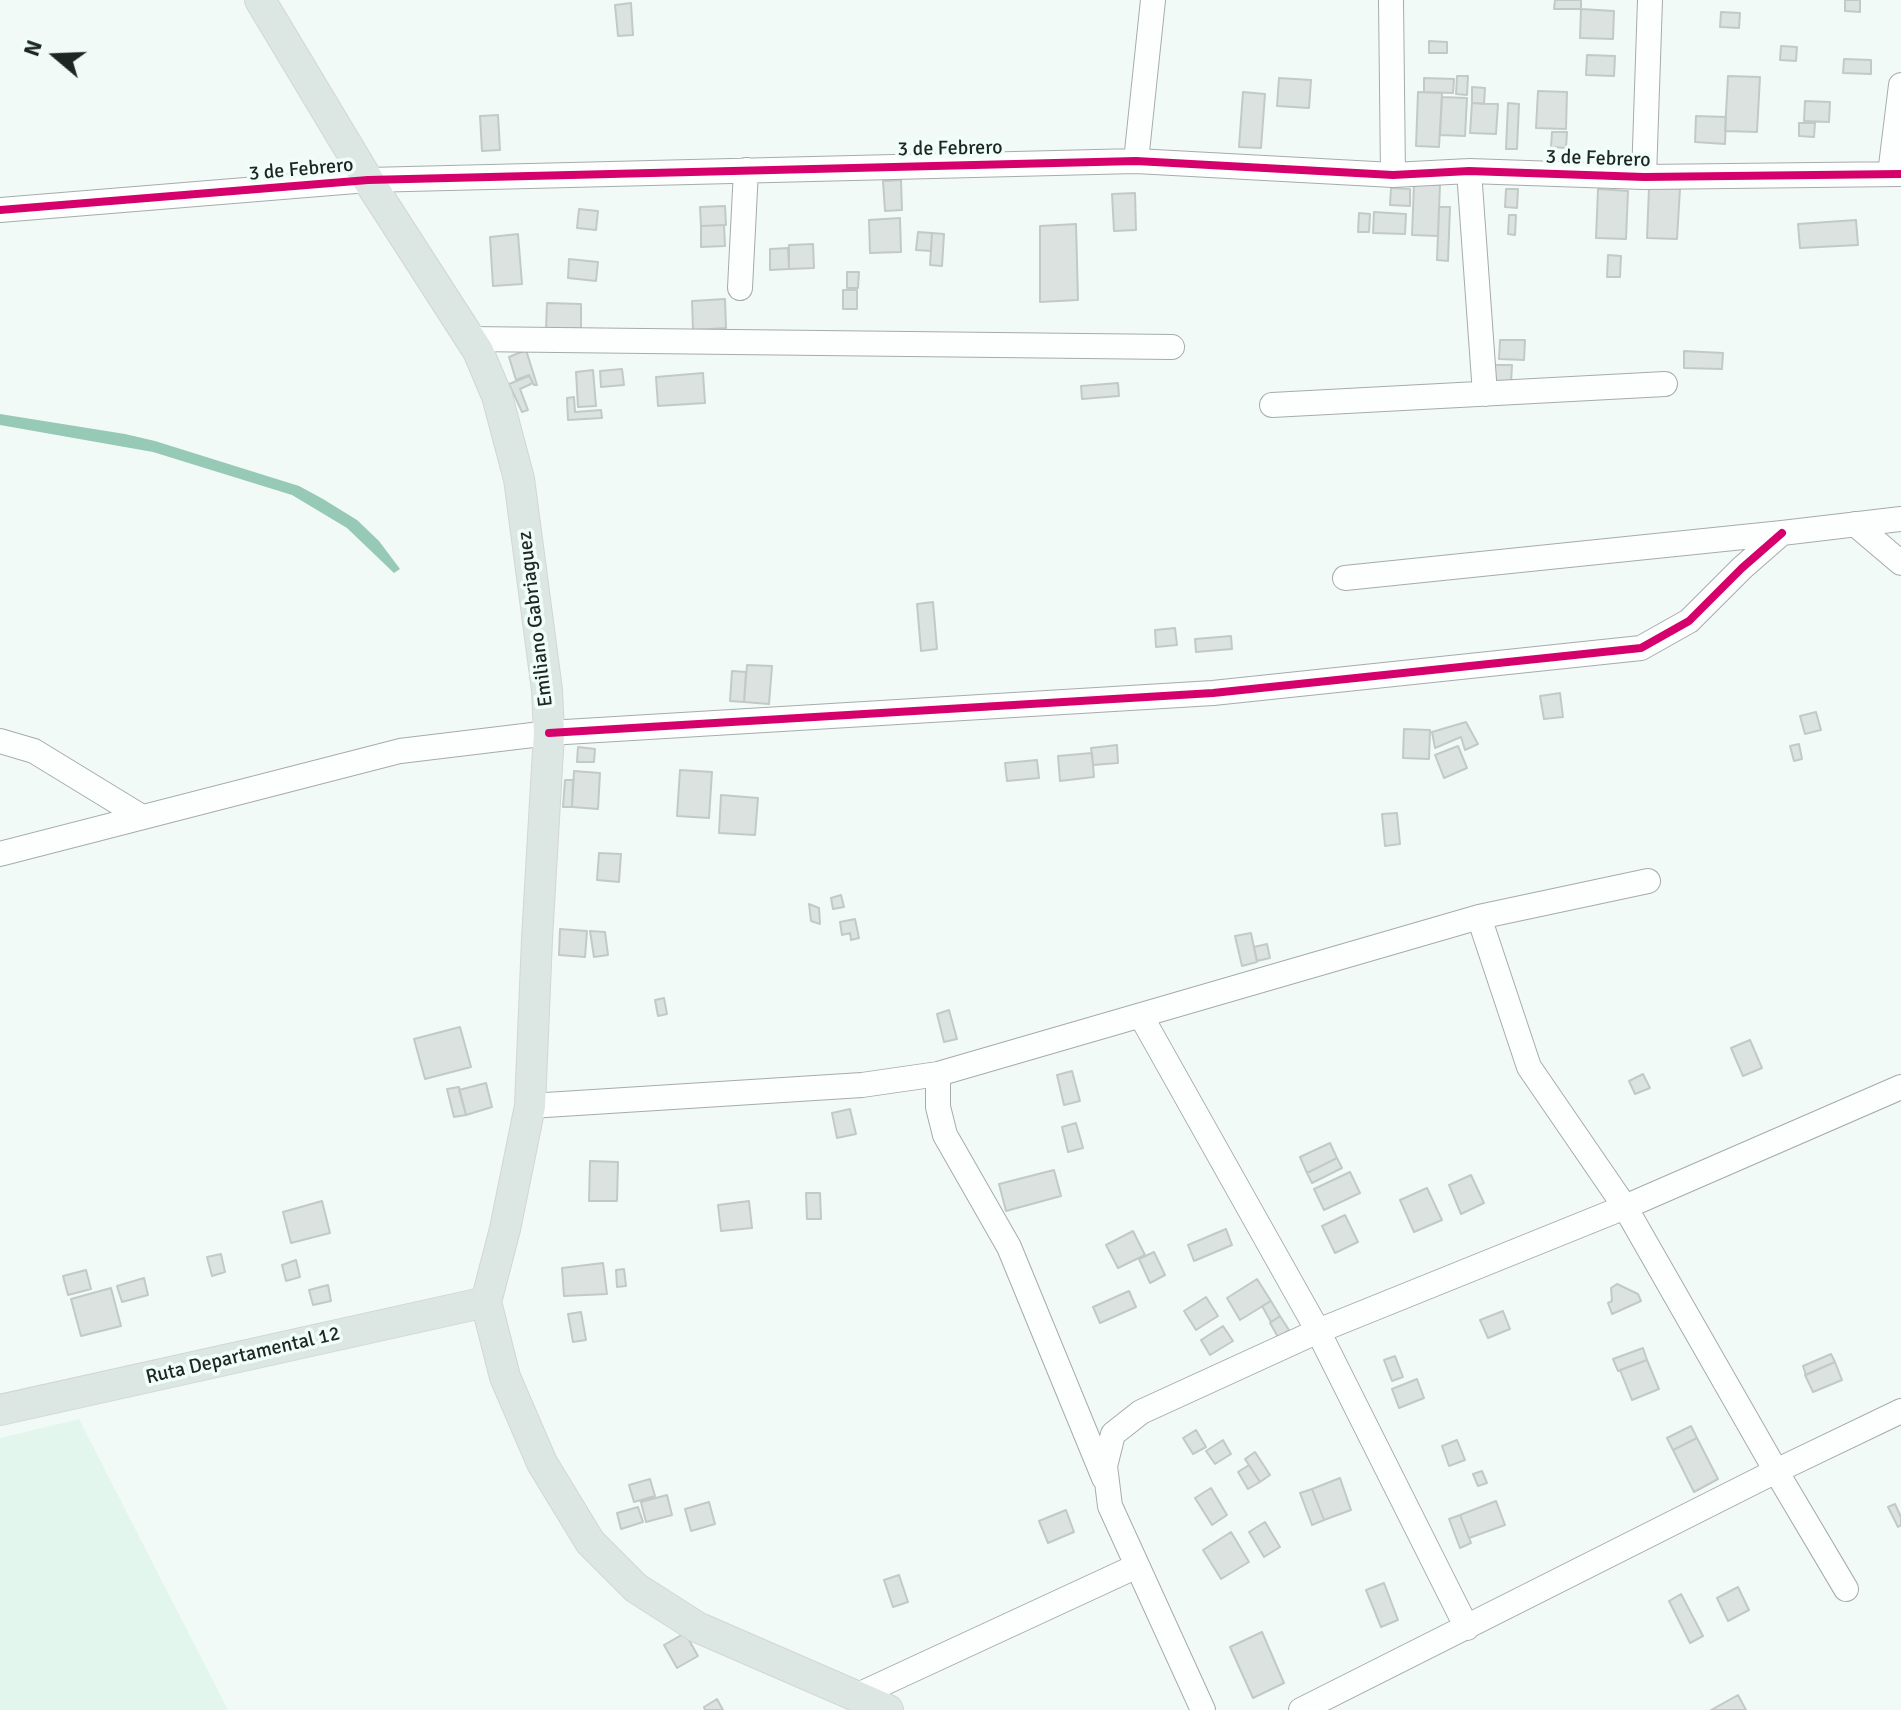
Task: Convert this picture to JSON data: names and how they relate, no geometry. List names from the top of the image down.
{
  "streets": {
    "main road": ["Emiliano Gabriaguez", "Ruta Departamental 12"],
    "street": ["3 de Febrero"]
  },
  "crossings": [
    ["3 de Febrero", "Emiliano Gabriaguez"],
    ["Emiliano Gabriaguez", "Ruta Departamental 12"]
  ],
  "north": "left"
}
